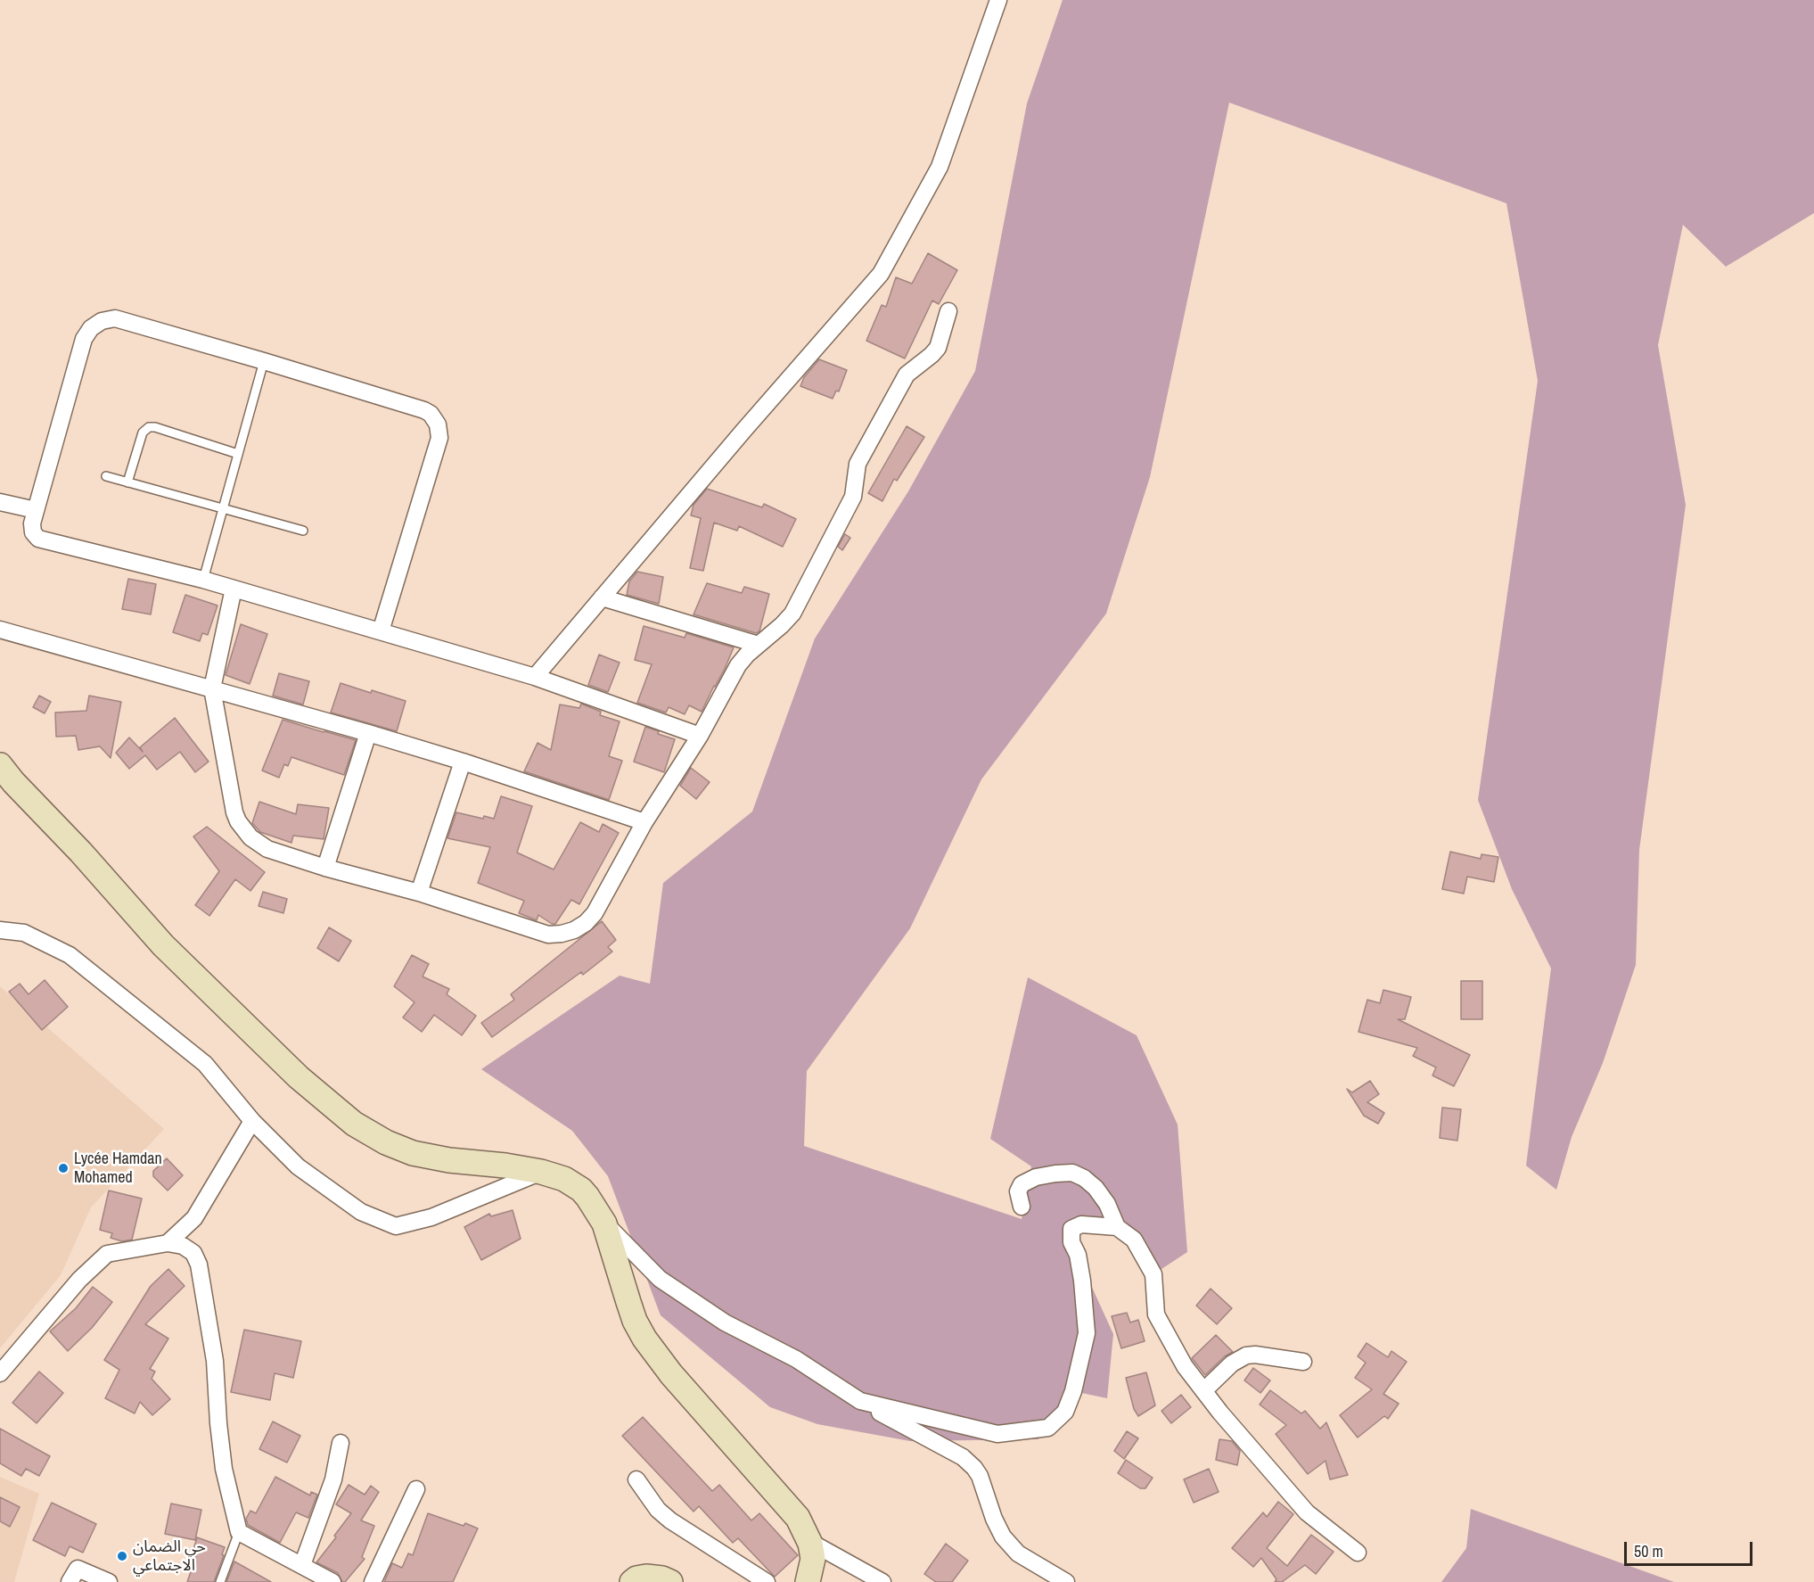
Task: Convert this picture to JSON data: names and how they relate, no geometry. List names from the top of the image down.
{
  "places": ["Lycée Hamdan Mohamed", "حي الضمان الاجتماعي"],
  "scale_bar": "50 m"
}
